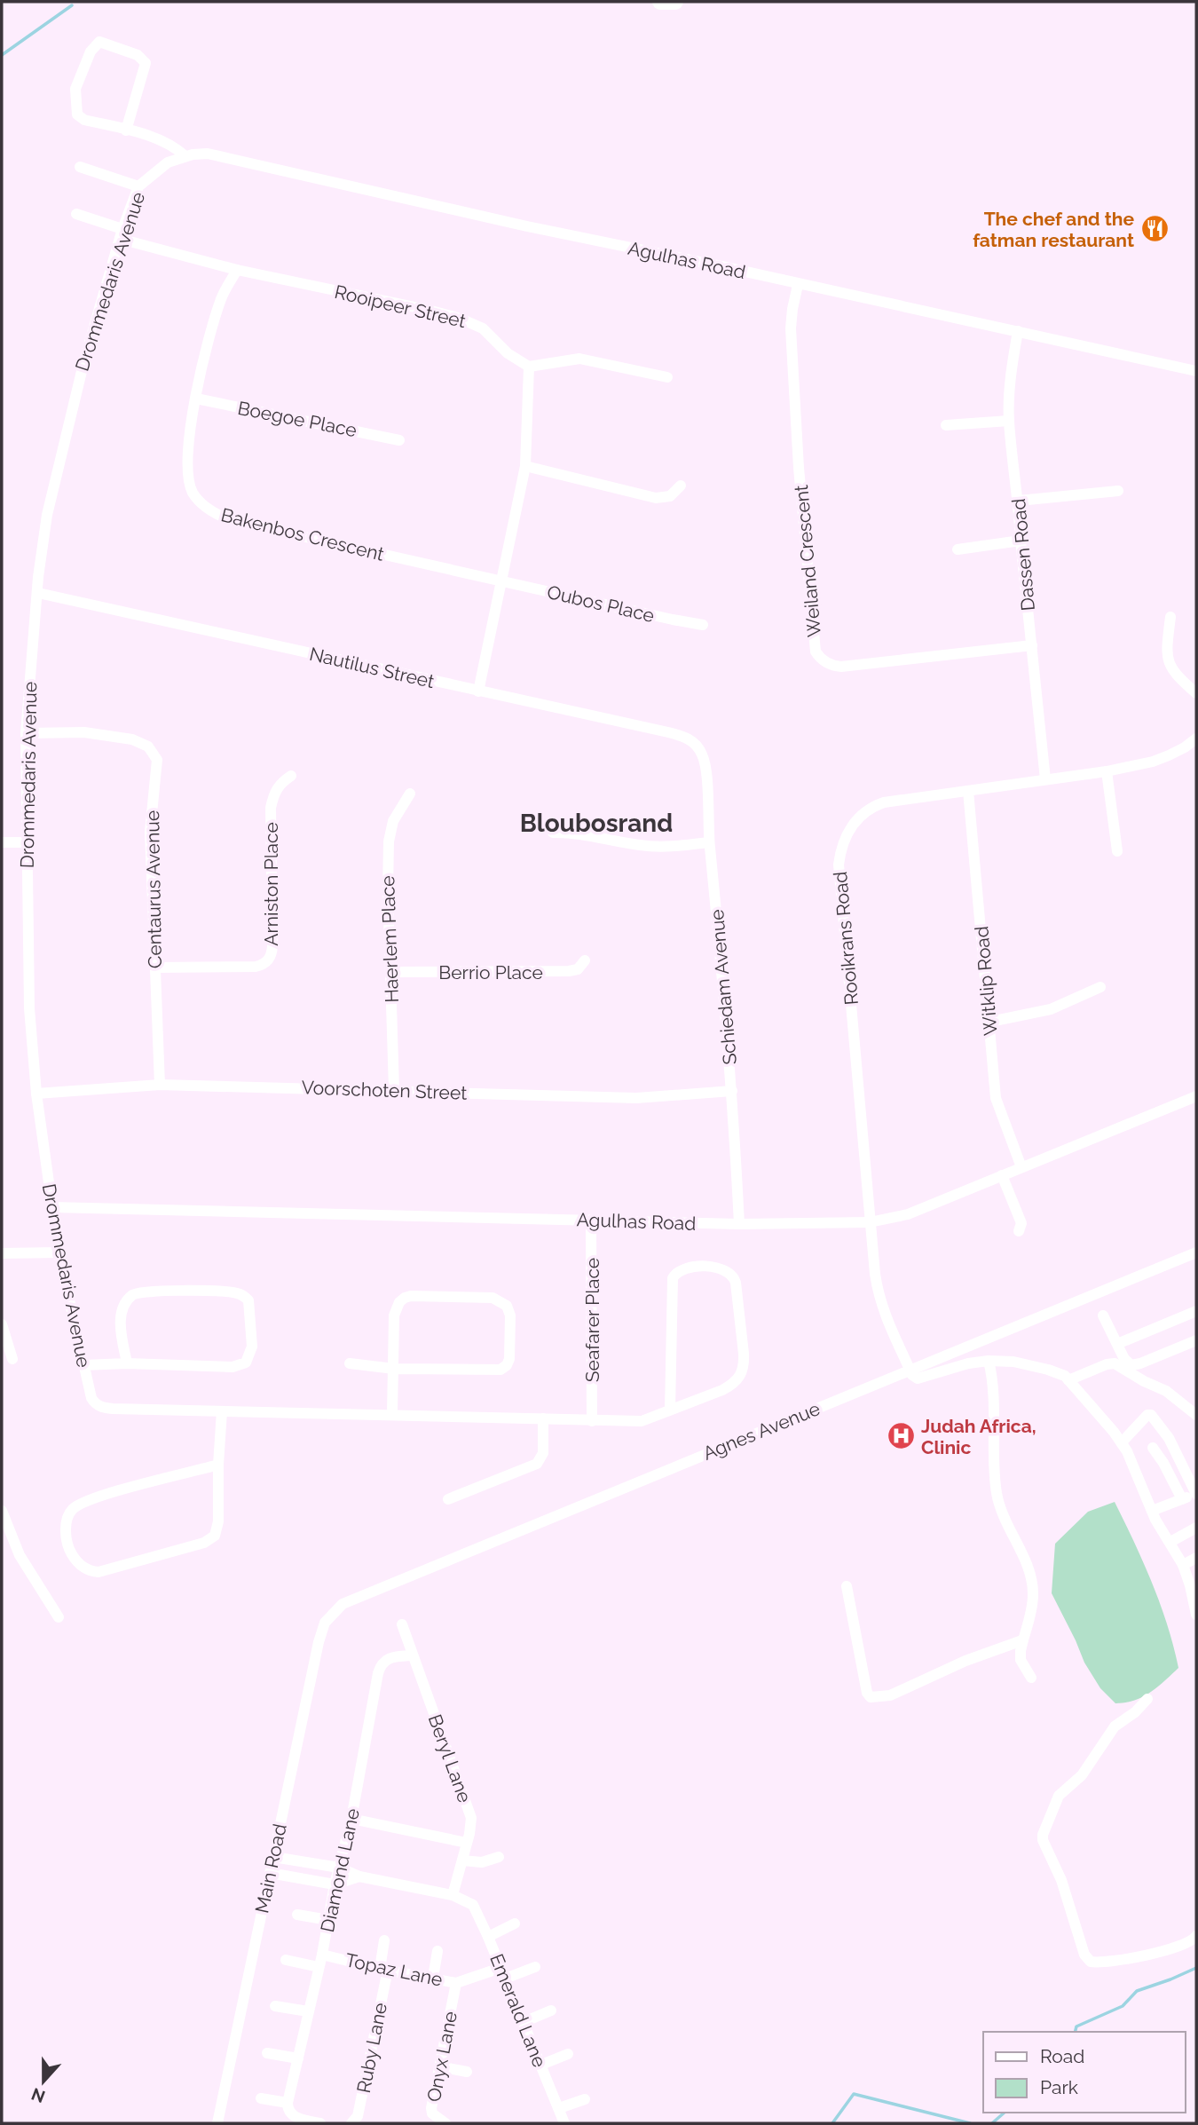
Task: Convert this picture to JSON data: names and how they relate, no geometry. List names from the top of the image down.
{
  "streets": {
    "street": [
      "Agulhas Road",
      "Drommedaris Avenue",
      "Rooipeer Street",
      "Boegoe Place",
      "Bakenbos Crescent",
      "Dassen Road",
      "Weiland Crescent",
      "Oubos Place",
      "Nautilus Street",
      "Arniston Place",
      "Centaurus Avenue",
      "Rooikrans Road",
      "Haerlem Place",
      "Berrio Place",
      "Witklip Road",
      "Schiedam Avenue",
      "Voorschoten Street",
      "Seafarer Place",
      "Agnes Avenue",
      "Beryl Lane",
      "Main Road",
      "Diamond Lane",
      "Topaz Lane",
      "Emerald Lane",
      "Ruby Lane",
      "Onyx Lane"
    ]
  },
  "crossings": [
    ["Agulhas Road", "Drommedaris Avenue"],
    ["Agulhas Road", "Dassen Road"],
    ["Agulhas Road", "Weiland Crescent"],
    ["Agulhas Road", "Rooikrans Road"],
    ["Agulhas Road", "Witklip Road"],
    ["Agulhas Road", "Schiedam Avenue"],
    ["Agulhas Road", "Seafarer Place"],
    ["Drommedaris Avenue", "Rooipeer Street"],
    ["Drommedaris Avenue", "Nautilus Street"],
    ["Drommedaris Avenue", "Centaurus Avenue"],
    ["Drommedaris Avenue", "Voorschoten Street"],
    ["Rooipeer Street", "Bakenbos Crescent"],
    ["Boegoe Place", "Bakenbos Crescent"],
    ["Bakenbos Crescent", "Oubos Place"],
    ["Dassen Road", "Weiland Crescent"],
    ["Dassen Road", "Rooikrans Road"],
    ["Nautilus Street", "Schiedam Avenue"],
    ["Arniston Place", "Centaurus Avenue"],
    ["Centaurus Avenue", "Voorschoten Street"],
    ["Rooikrans Road", "Witklip Road"],
    ["Rooikrans Road", "Agnes Avenue"],
    ["Haerlem Place", "Berrio Place"],
    ["Haerlem Place", "Voorschoten Street"],
    ["Schiedam Avenue", "Voorschoten Street"],
    ["Agnes Avenue", "Main Road"],
    ["Beryl Lane", "Diamond Lane"],
    ["Beryl Lane", "Emerald Lane"],
    ["Diamond Lane", "Topaz Lane"],
    ["Topaz Lane", "Emerald Lane"],
    ["Topaz Lane", "Ruby Lane"],
    ["Topaz Lane", "Onyx Lane"]
  ],
  "districts": ["Bloubosrand"],
  "places": {
    "restaurant": ["The chef and the fatman restaurant"],
    "hospital": ["Judah Africa, Clinic"]
  },
  "legend": ["Road", "Park"],
  "north": "bottom"
}
